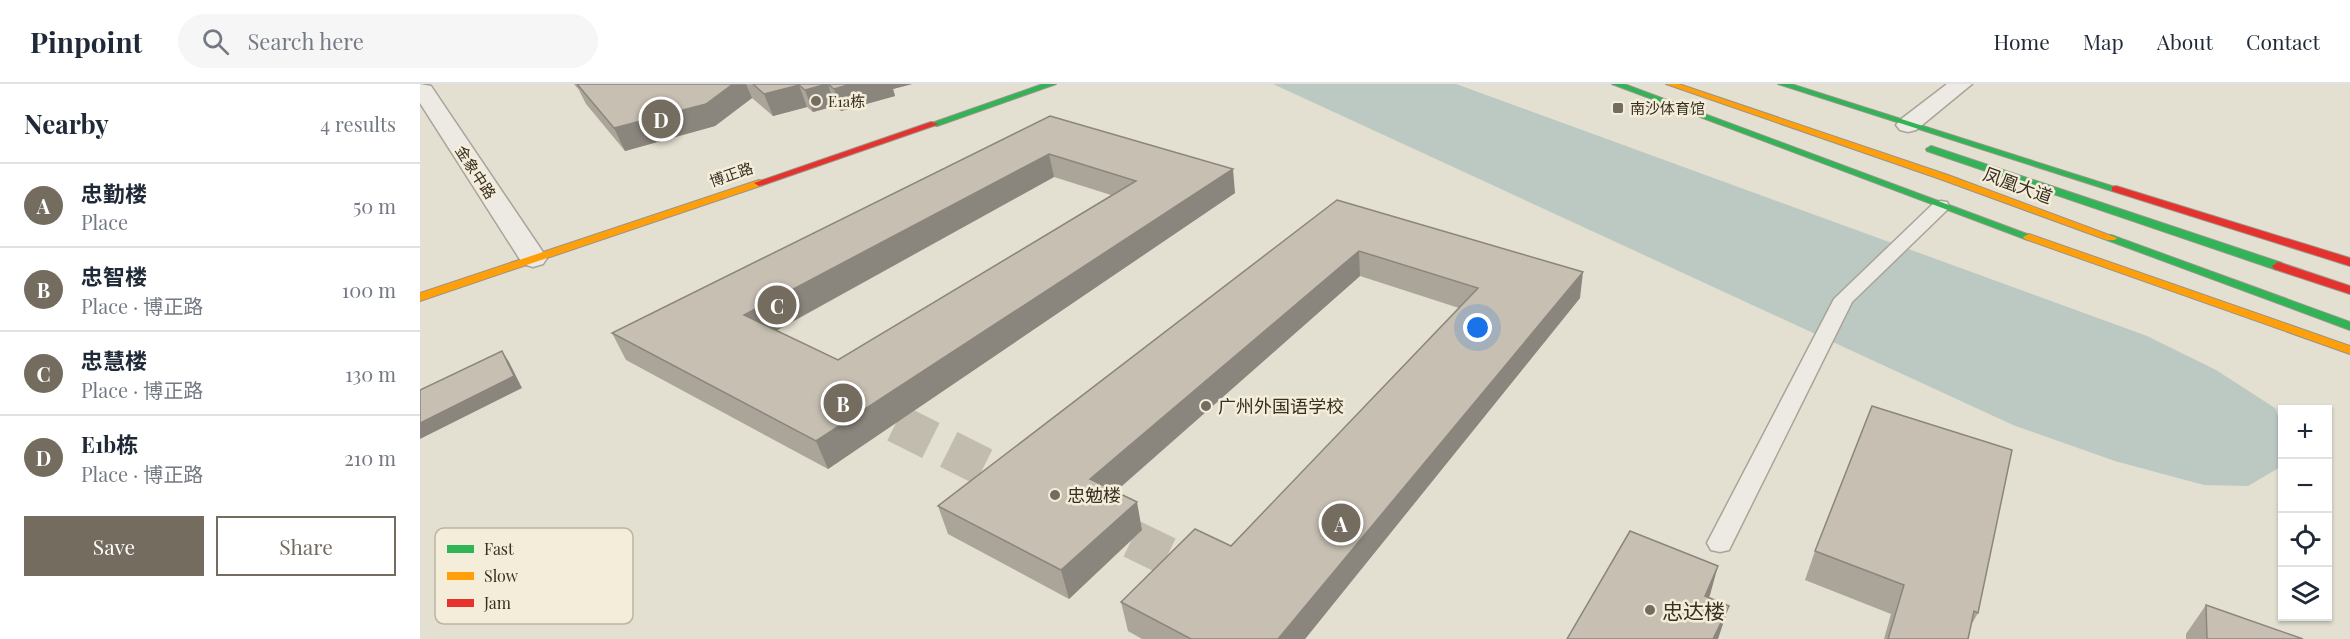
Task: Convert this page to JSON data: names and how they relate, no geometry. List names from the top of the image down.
{
  "streets": {
    "main road": ["博正路", "凤凰大道"],
    "street": ["金象中路"]
  },
  "crossings": [
    ["金象中路", "博正路"]
  ],
  "places": {
    "other": [
      "E1a栋",
      "广州外国语学校",
      "忠勉楼",
      "忠达楼"
    ],
    "transit": ["南沙体育馆"]
  },
  "legend": ["Fast", "Slow", "Jam"],
  "page": {
    "header": "Pinpoint",
    "search": "Search here",
    "nav": [
      "Home",
      "Map",
      "About",
      "Contact"
    ],
    "heading": ["Nearby", "4 results"],
    "pins": [
      "D",
      "C",
      "B",
      "A"
    ],
    "list": [
      {
        "mark": "A",
        "name": "忠勤楼",
        "note": "Place",
        "value": "50 m"
      },
      {
        "mark": "B",
        "name": "忠智楼",
        "note": "Place · 博正路",
        "value": "100 m"
      },
      {
        "mark": "C",
        "name": "忠慧楼",
        "note": "Place · 博正路",
        "value": "130 m"
      },
      {
        "mark": "D",
        "name": "E1b栋",
        "note": "Place · 博正路",
        "value": "210 m"
      }
    ],
    "map_buttons": ["+", "−"],
    "buttons": ["Save", "Share"]
  }
}
